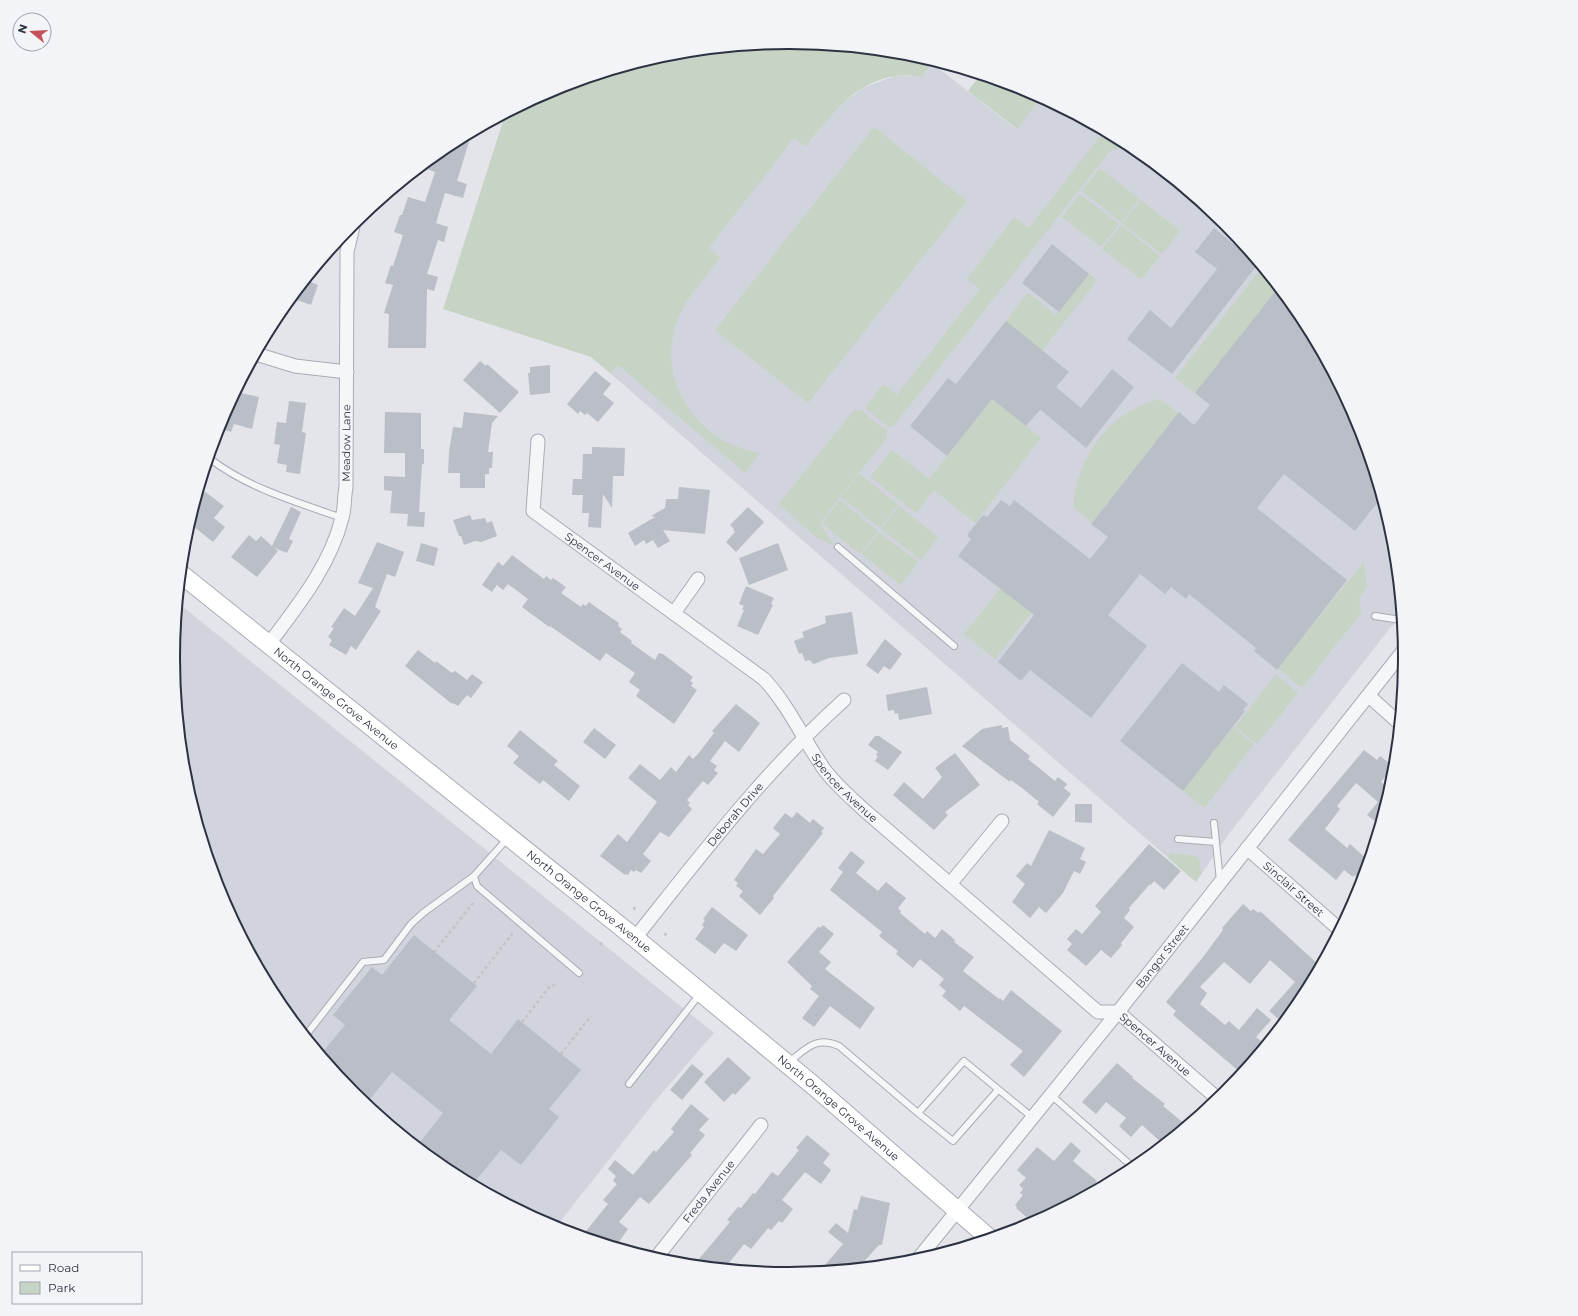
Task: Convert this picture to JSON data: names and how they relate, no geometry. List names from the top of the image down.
{
  "streets": {
    "main road": ["North Orange Grove Avenue"],
    "street": [
      "Meadow Lane",
      "Spencer Avenue",
      "Deborah Drive",
      "Sinclair Street",
      "Bangor Street",
      "Freda Avenue"
    ]
  },
  "crossings": [
    ["Meadow Lane", "North Orange Grove Avenue"],
    ["Spencer Avenue", "Deborah Drive"],
    ["Spencer Avenue", "Bangor Street"],
    ["North Orange Grove Avenue", "Deborah Drive"],
    ["North Orange Grove Avenue", "Bangor Street"],
    ["Sinclair Street", "Bangor Street"]
  ],
  "legend": ["Road", "Park"],
  "north": "left"
}
